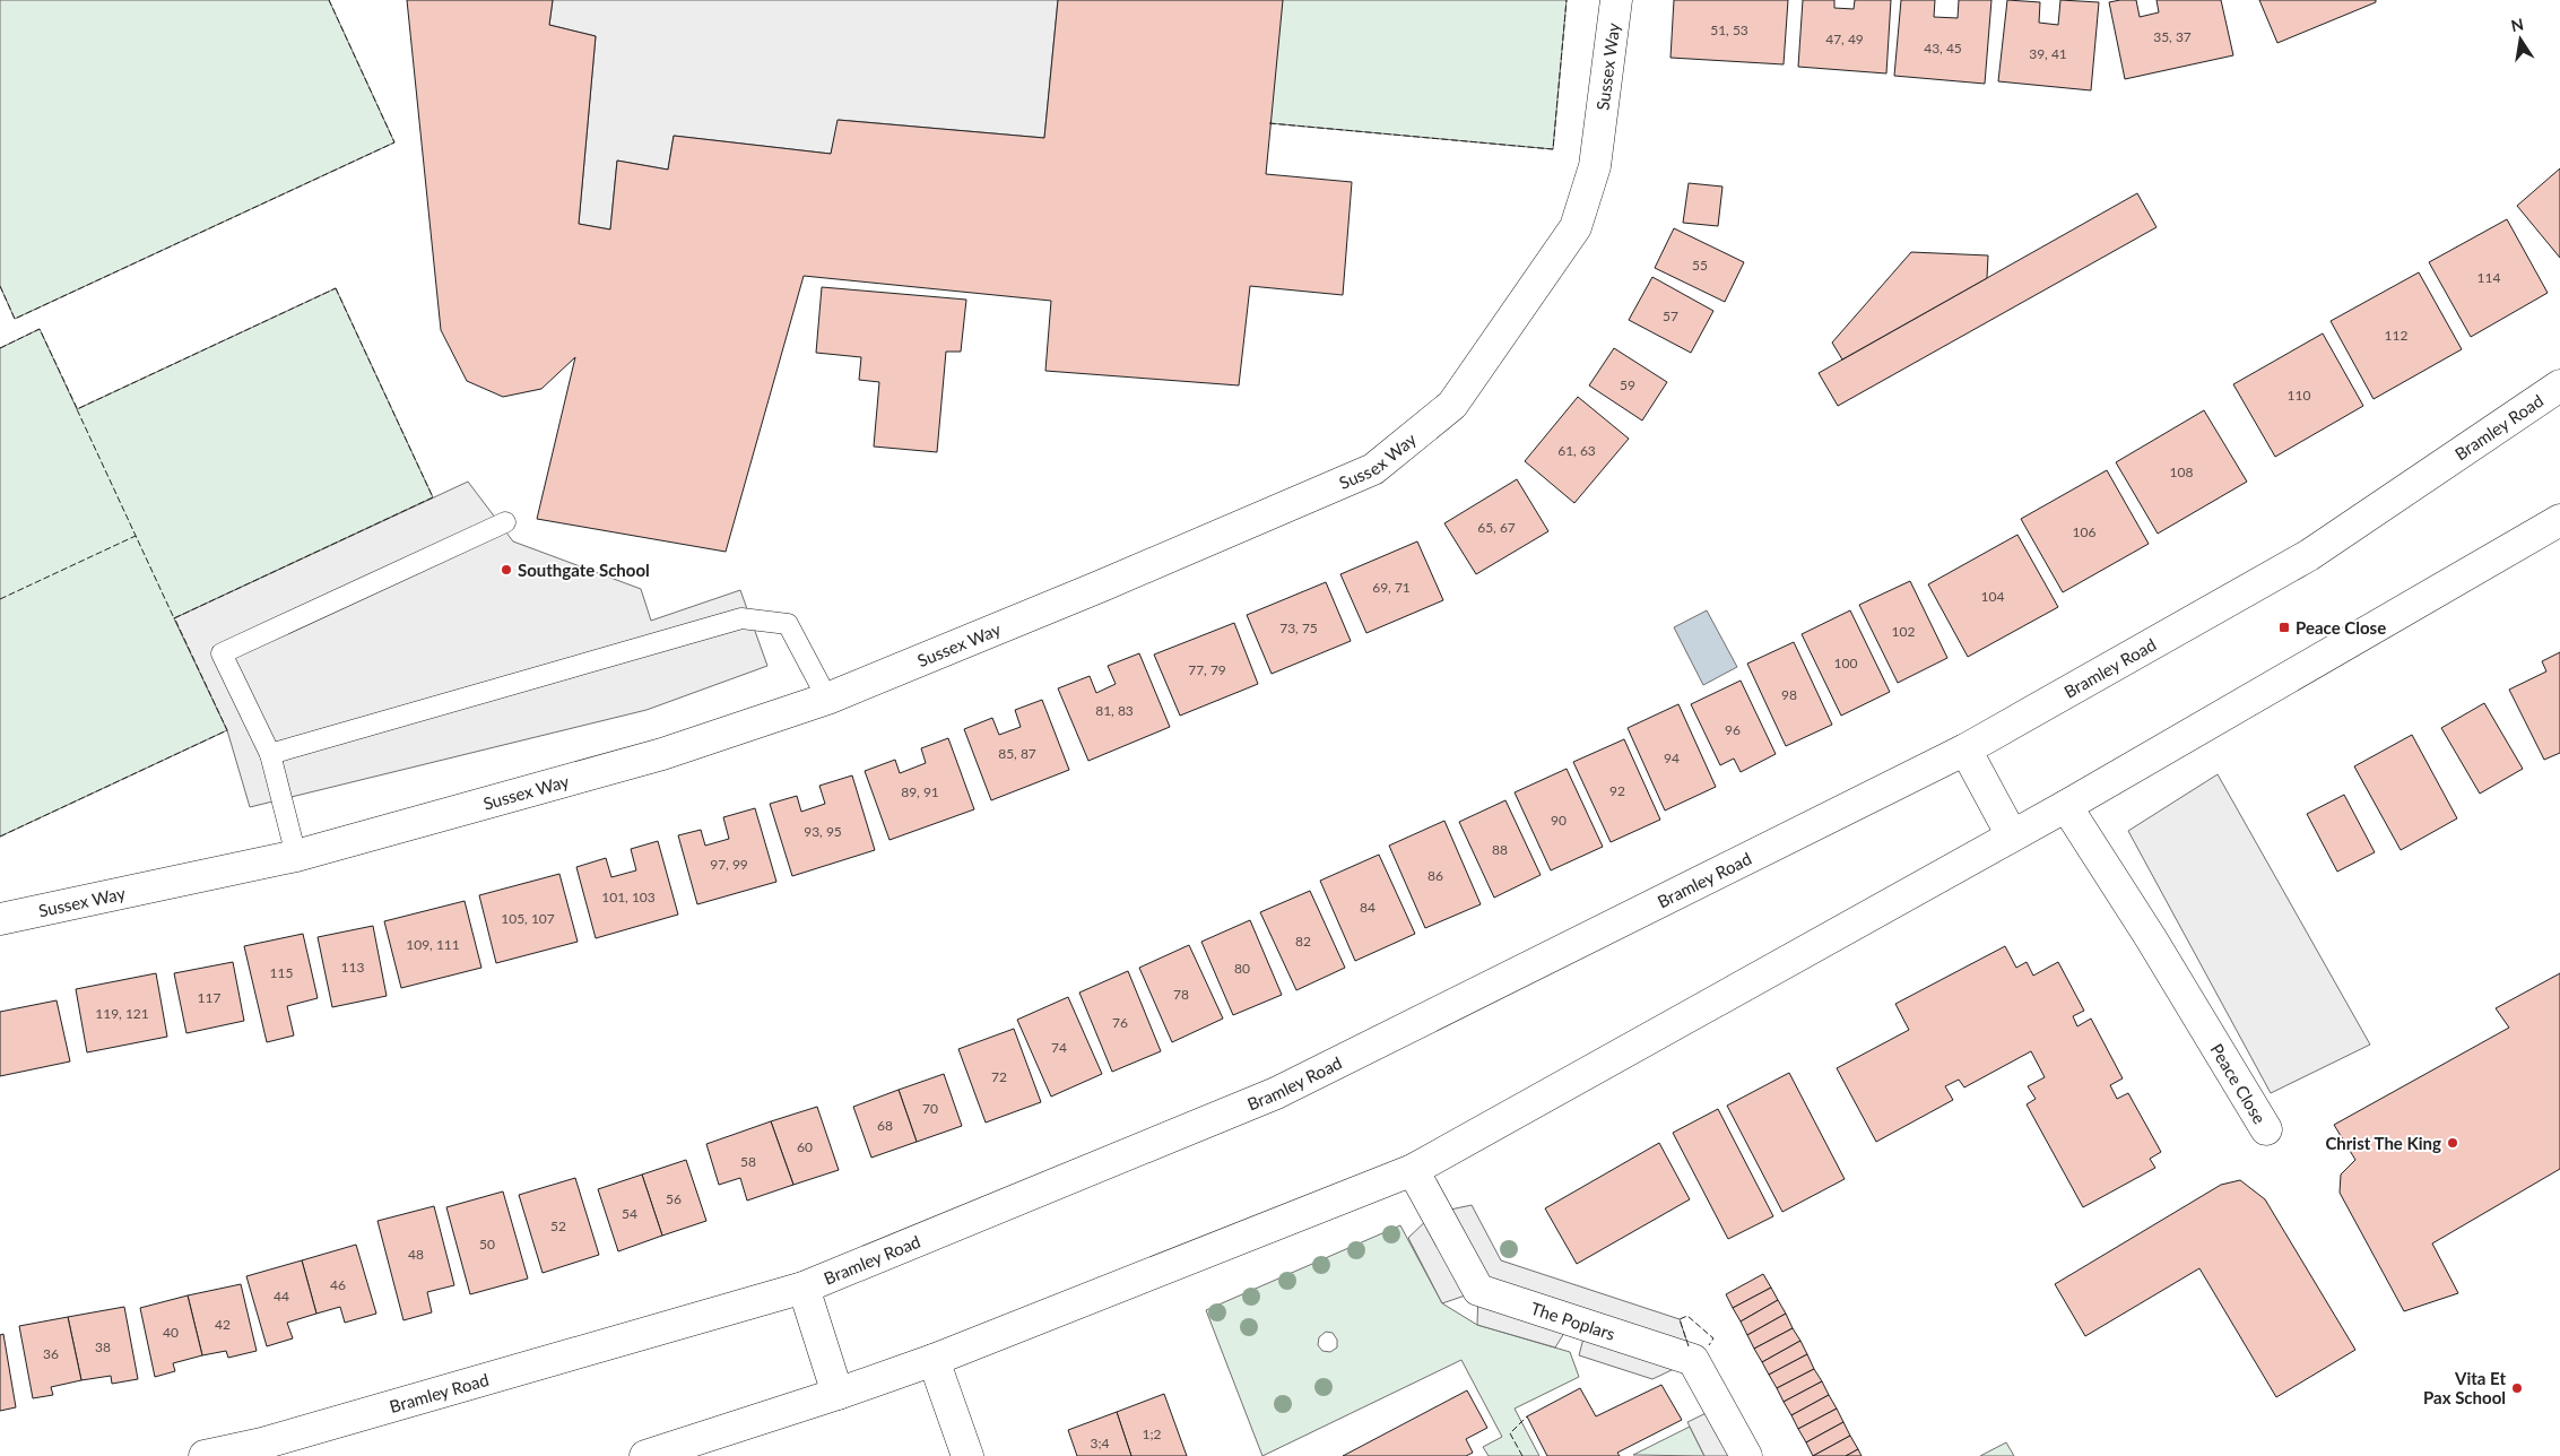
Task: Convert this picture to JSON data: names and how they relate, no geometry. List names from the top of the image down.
{
  "streets": {
    "street": [
      "Sussex Way",
      "Bramley Road",
      "Peace Close",
      "The Poplars"
    ]
  },
  "places": {
    "other": ["Southgate School", "Christ The King", "Vita Et Pax School"],
    "transit": ["Peace Close"]
  },
  "house_numbers": [
    "51, 53",
    "35, 37",
    "47, 49",
    "43, 45",
    "39, 41",
    "55",
    "114",
    "57",
    "112",
    "59",
    "110",
    "61, 63",
    "108",
    "65, 67",
    "106",
    "69, 71",
    "104",
    "73, 75",
    "102",
    "100",
    "77, 79",
    "98",
    "81, 83",
    "96",
    "85, 87",
    "94",
    "92",
    "89, 91",
    "90",
    "93, 95",
    "88",
    "97, 99",
    "86",
    "101, 103",
    "84",
    "105, 107",
    "82",
    "109, 111",
    "113",
    "80",
    "115",
    "78",
    "117",
    "119, 121",
    "76",
    "74",
    "72",
    "70",
    "68",
    "60",
    "58",
    "56",
    "54",
    "52",
    "50",
    "48",
    "46",
    "44",
    "42",
    "40",
    "38",
    "36",
    "1;2",
    "3;4"
  ],
  "north": "top"
}
